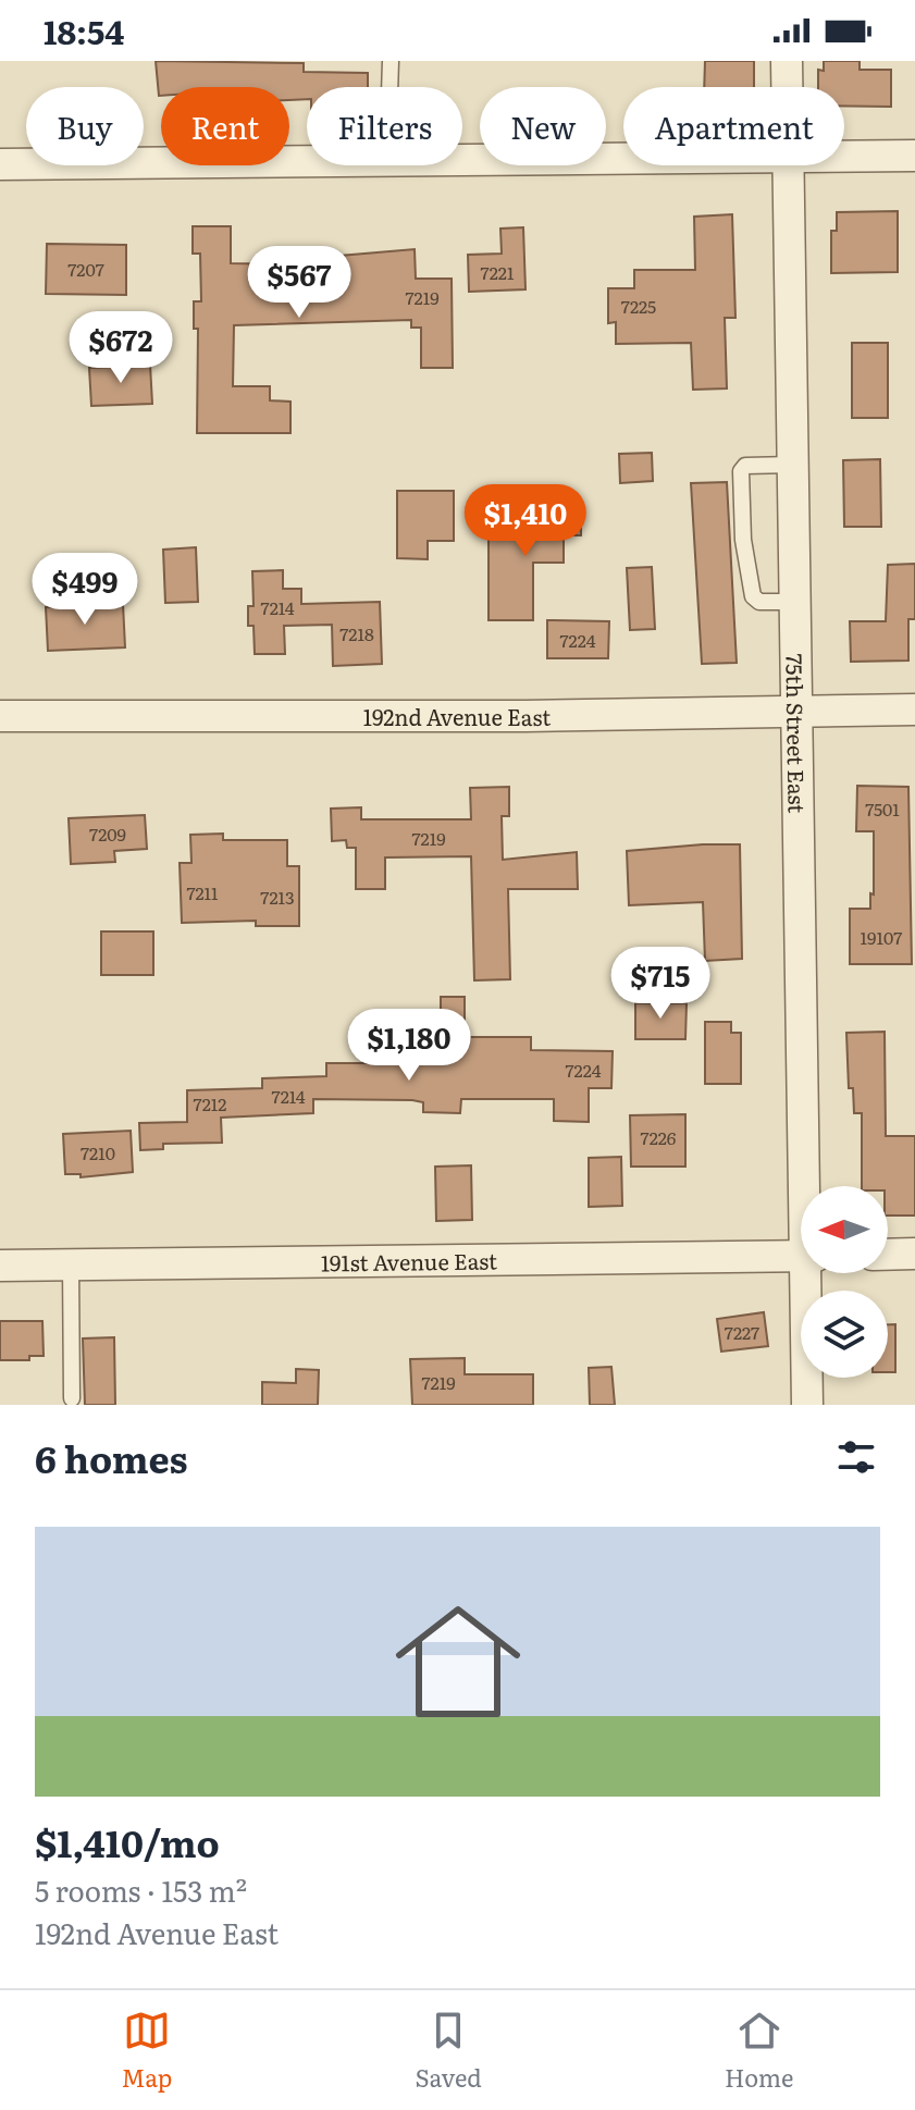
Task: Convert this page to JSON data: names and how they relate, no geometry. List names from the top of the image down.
{
  "streets": {
    "street": ["192nd Avenue East", "75th Street East", "191st Avenue East"]
  },
  "crossings": [
    ["192nd Avenue East", "75th Street East"]
  ],
  "house_numbers": [
    "7207",
    "7221",
    "7219",
    "7225",
    "7214",
    "7218",
    "7224",
    "7501",
    "7209",
    "7219",
    "7211",
    "7213",
    "19107",
    "7224",
    "7214",
    "7212",
    "7226",
    "7210",
    "7227",
    "7219"
  ],
  "north": "left",
  "page": {
    "status": "18:54",
    "chip": [
      "Buy",
      "Rent",
      "Filters",
      "New",
      "Apartment"
    ],
    "price": [
      "$567",
      "$672",
      "$1,410",
      "$499",
      "$715",
      "$1,180"
    ],
    "heading": "6 homes",
    "list": [
      {
        "name": "$1,410/mo",
        "note": "5 rooms · 153 m² · 192nd Avenue East"
      }
    ],
    "tabs": ["Map", "Saved", "Home"]
  }
}
